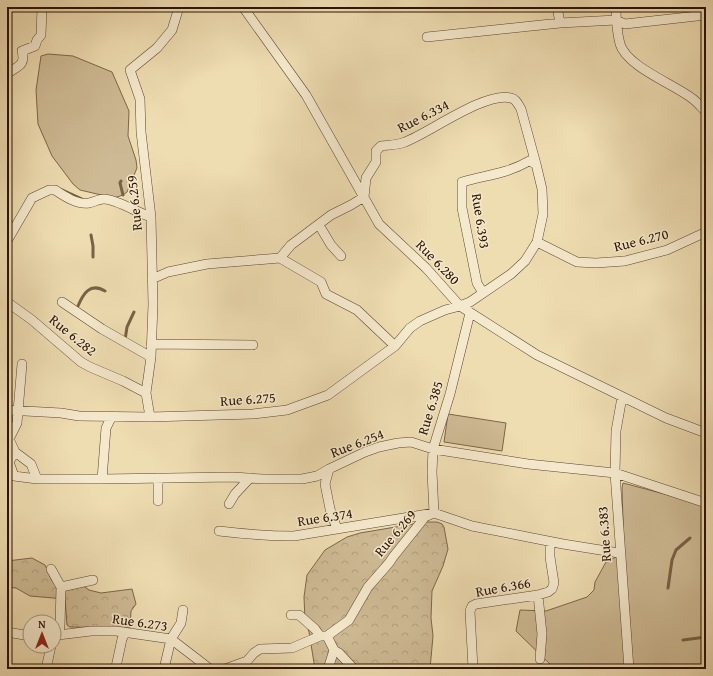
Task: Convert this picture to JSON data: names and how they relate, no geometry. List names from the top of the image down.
{
  "streets": {
    "street": [
      "Rue 6.334",
      "Rue 6.259",
      "Rue 6.393",
      "Rue 6.270",
      "Rue 6.280",
      "Rue 6.282",
      "Rue 6.275",
      "Rue 6.385",
      "Rue 6.254",
      "Rue 6.374",
      "Rue 6.269",
      "Rue 6.383",
      "Rue 6.366",
      "Rue 6.273"
    ]
  },
  "crossings": [
    ["Rue 6.334", "Rue 6.393"],
    ["Rue 6.334", "Rue 6.270"],
    ["Rue 6.334", "Rue 6.280"],
    ["Rue 6.334", "Rue 6.275"],
    ["Rue 6.259", "Rue 6.282"],
    ["Rue 6.259", "Rue 6.275"],
    ["Rue 6.280", "Rue 6.275"],
    ["Rue 6.280", "Rue 6.385"],
    ["Rue 6.280", "Rue 6.383"],
    ["Rue 6.385", "Rue 6.254"],
    ["Rue 6.385", "Rue 6.374"],
    ["Rue 6.385", "Rue 6.269"],
    ["Rue 6.254", "Rue 6.383"],
    ["Rue 6.374", "Rue 6.269"],
    ["Rue 6.269", "Rue 6.383"],
    ["Rue 6.269", "Rue 6.366"]
  ],
  "north": "top"
}
